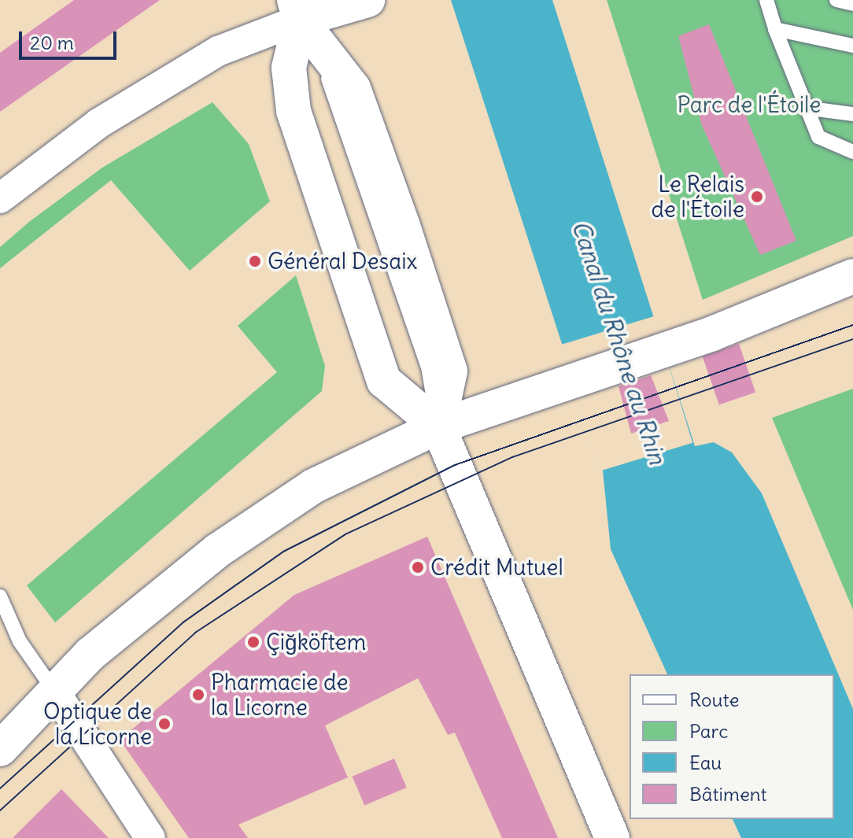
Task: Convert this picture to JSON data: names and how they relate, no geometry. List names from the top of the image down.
{
  "water": ["Canal du Rhône au Rhin"],
  "parks": ["Parc de l'Étoile"],
  "places": [
    "Le Relais de l'Étoile",
    "Général Desaix",
    "Crédit Mutuel",
    "Çiğköftem",
    "Pharmacie de la Licorne",
    "Optique de la Licorne"
  ],
  "legend": [
    "Route",
    "Parc",
    "Eau",
    "Bâtiment"
  ],
  "scale_bar": "20 m"
}
